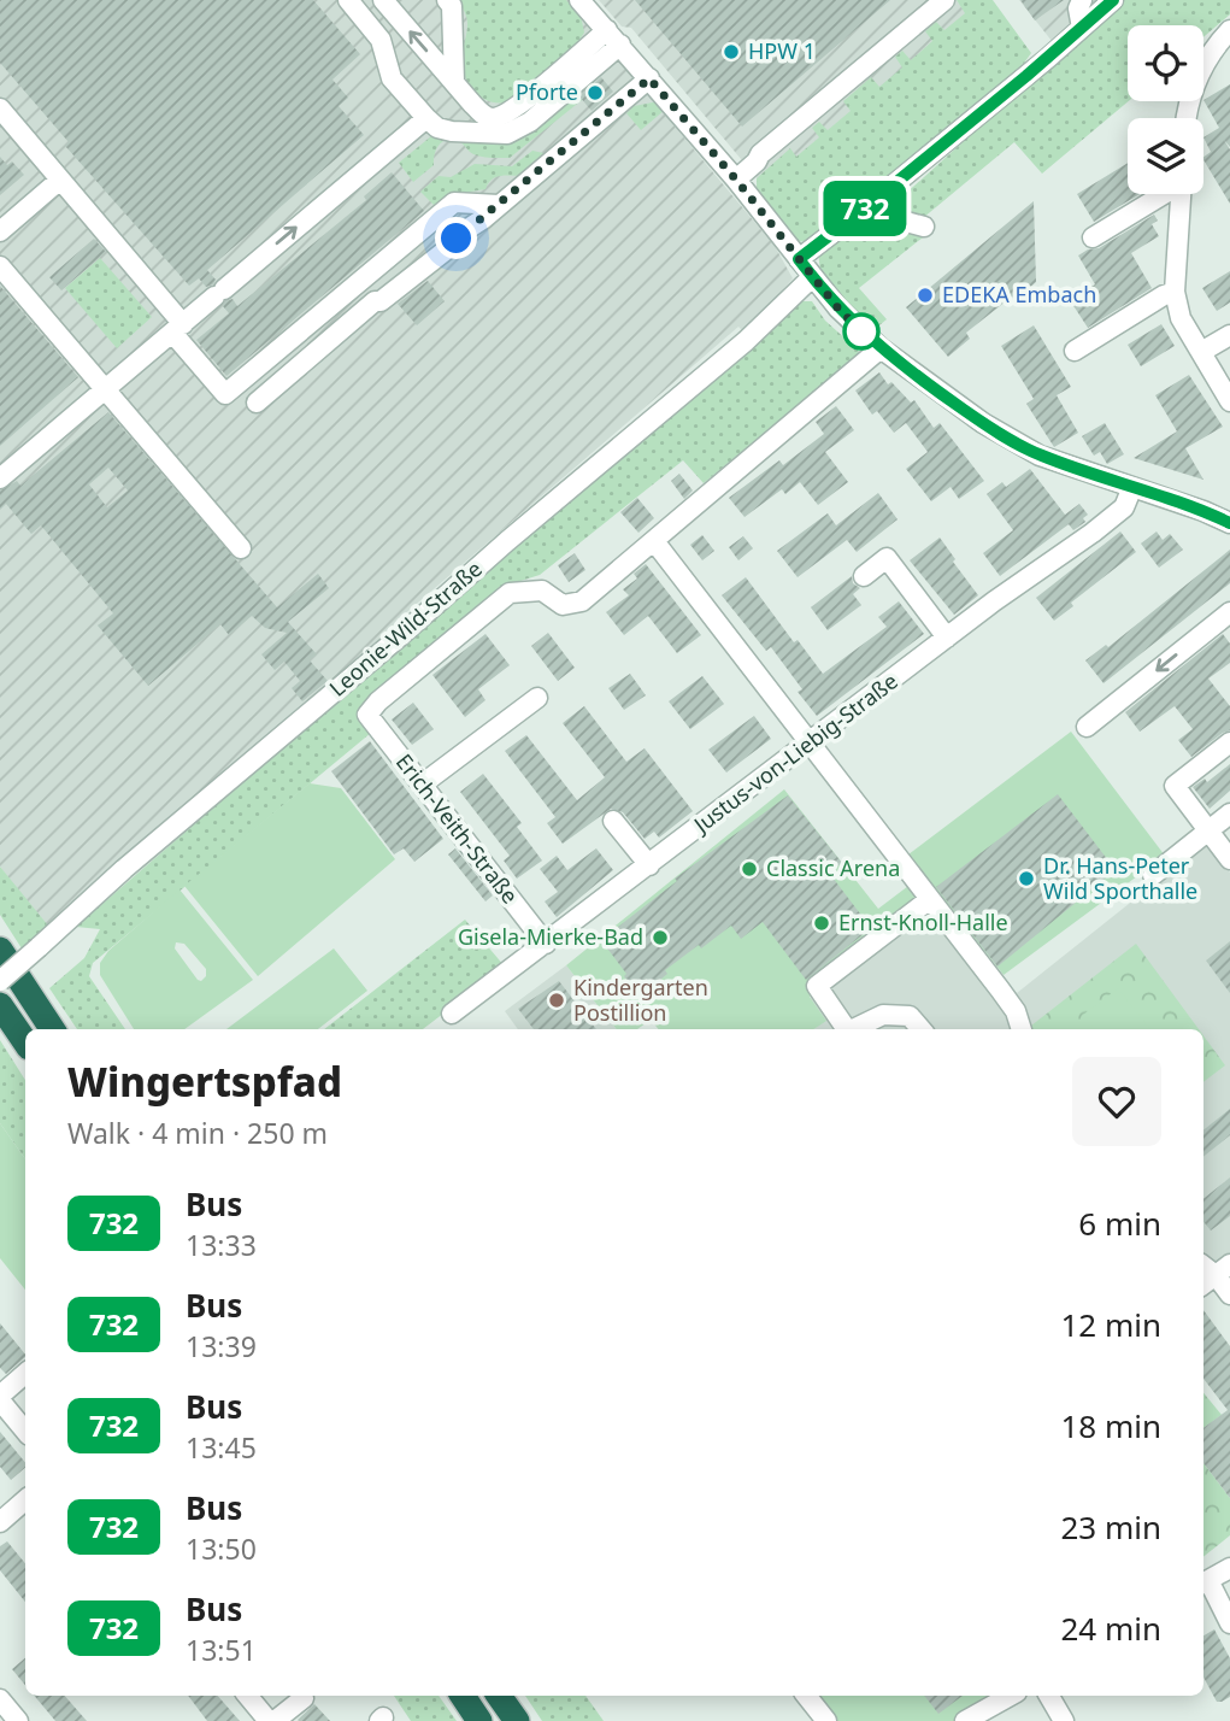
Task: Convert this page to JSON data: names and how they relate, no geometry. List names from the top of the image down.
{
  "streets": {
    "street": ["Leonie-Wild-Straße", "Justus-von-Liebig-Straße", "Erich-Veith-Straße"]
  },
  "crossings": [
    ["Justus-von-Liebig-Straße", "Erich-Veith-Straße"]
  ],
  "places": [
    "HPW 1",
    "Pforte",
    "EDEKA Embach",
    "Classic Arena",
    "Dr. Hans-Peter Wild Sporthalle",
    "Ernst-Knoll-Halle",
    "Gisela-Mierke-Bad",
    "Kindergarten Postillion"
  ],
  "lines": ["bus line 732"],
  "page": {
    "on_map": "732",
    "heading": ["Wingertspfad", "Walk · 4 min · 250 m"],
    "list": [
      {
        "mark": "732",
        "name": "Bus",
        "note": "13:33",
        "value": "6 min"
      },
      {
        "mark": "732",
        "name": "Bus",
        "note": "13:39",
        "value": "12 min"
      },
      {
        "mark": "732",
        "name": "Bus",
        "note": "13:45",
        "value": "18 min"
      },
      {
        "mark": "732",
        "name": "Bus",
        "note": "13:50",
        "value": "23 min"
      },
      {
        "mark": "732",
        "name": "Bus",
        "note": "13:51",
        "value": "24 min"
      }
    ]
  }
}
